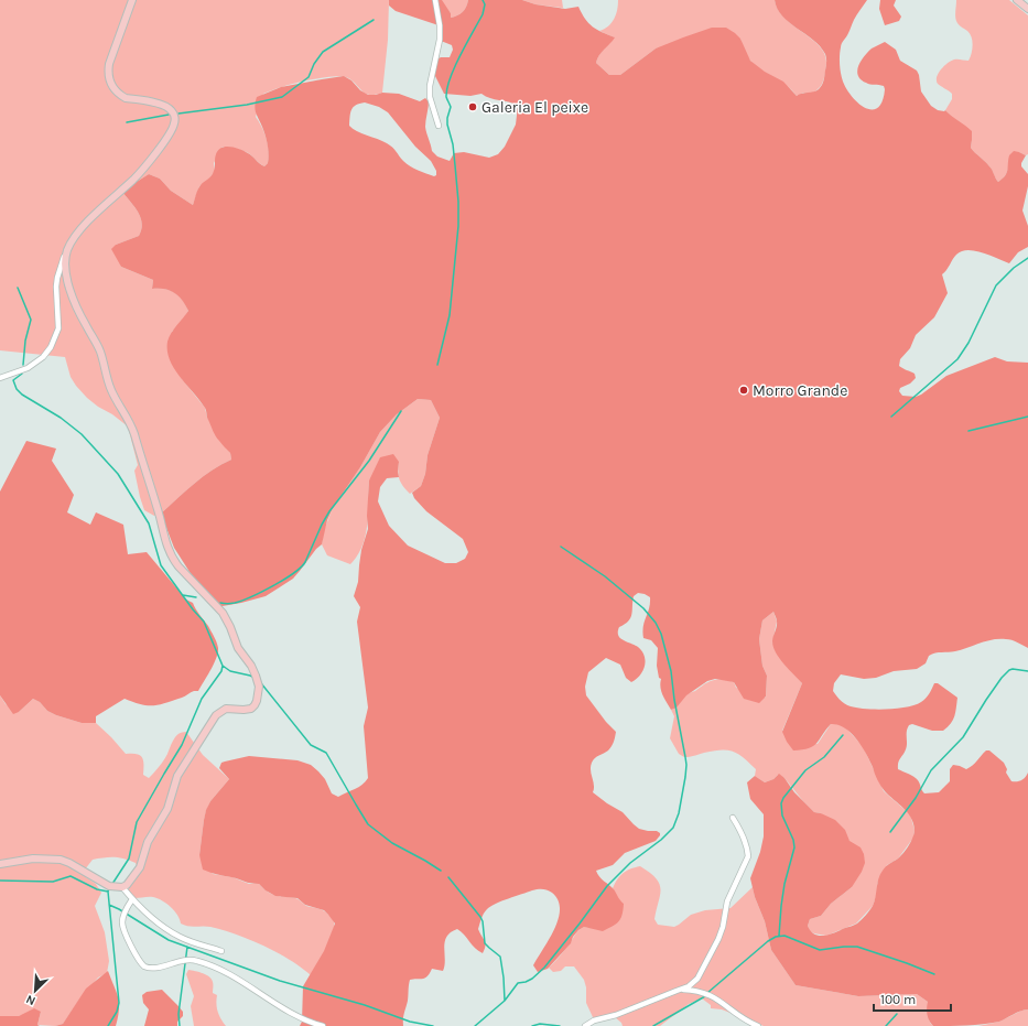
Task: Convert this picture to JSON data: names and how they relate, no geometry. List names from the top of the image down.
{
  "places": ["Galeria El peixe", "Morro Grande"],
  "scale_bar": "100 m",
  "north": "bottom left"
}
